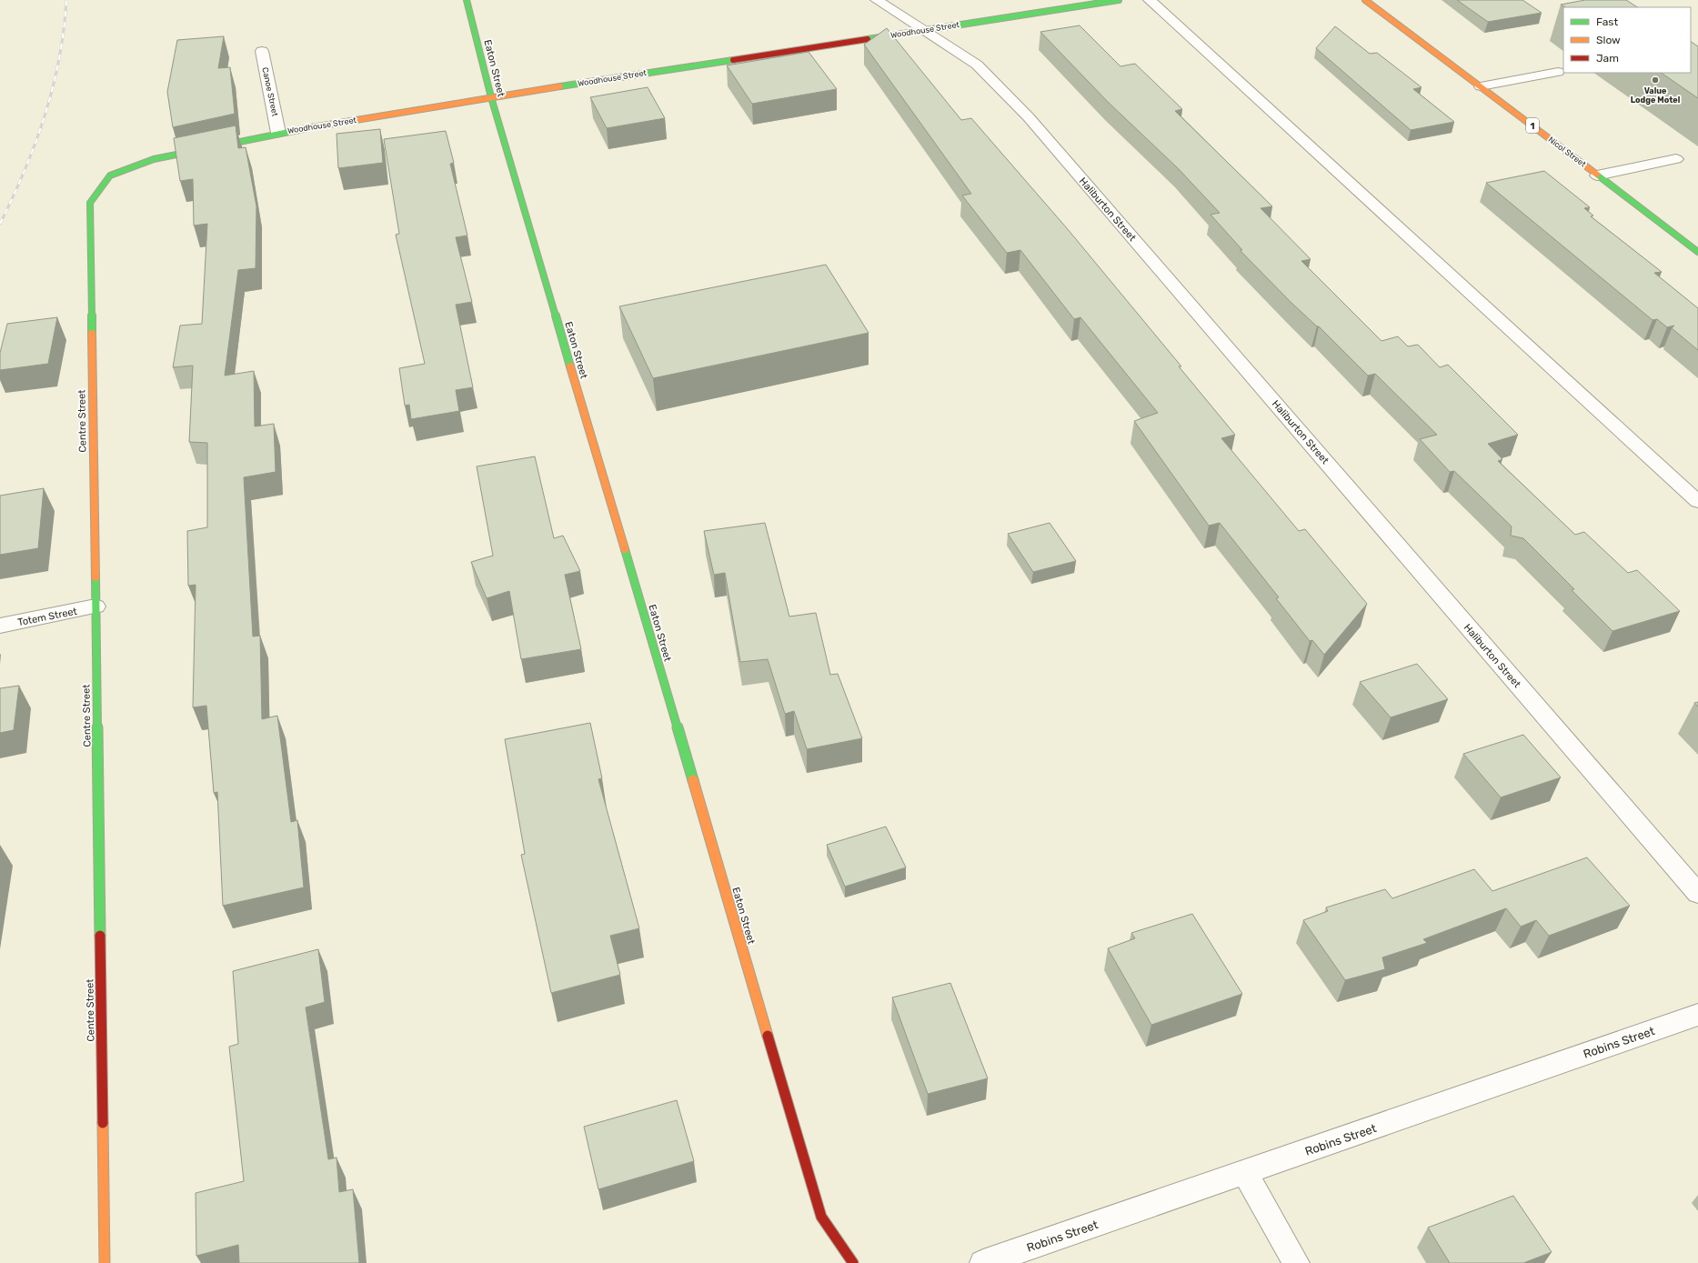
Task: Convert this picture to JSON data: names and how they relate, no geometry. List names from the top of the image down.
{
  "streets": {
    "main road": [
      "Woodhouse Street",
      "Eaton Street",
      "1",
      "Nicol Street",
      "Centre Street"
    ],
    "street": [
      "Canoe Street",
      "Haliburton Street",
      "Totem Street",
      "Robins Street"
    ]
  },
  "crossings": [
    ["Woodhouse Street", "Eaton Street"],
    ["Woodhouse Street", "Canoe Street"],
    ["Woodhouse Street", "Haliburton Street"],
    ["Woodhouse Street", "Centre Street"],
    ["Centre Street", "Totem Street"]
  ],
  "places": ["Value Lodge Motel"],
  "legend": ["Fast", "Slow", "Jam"]
}
